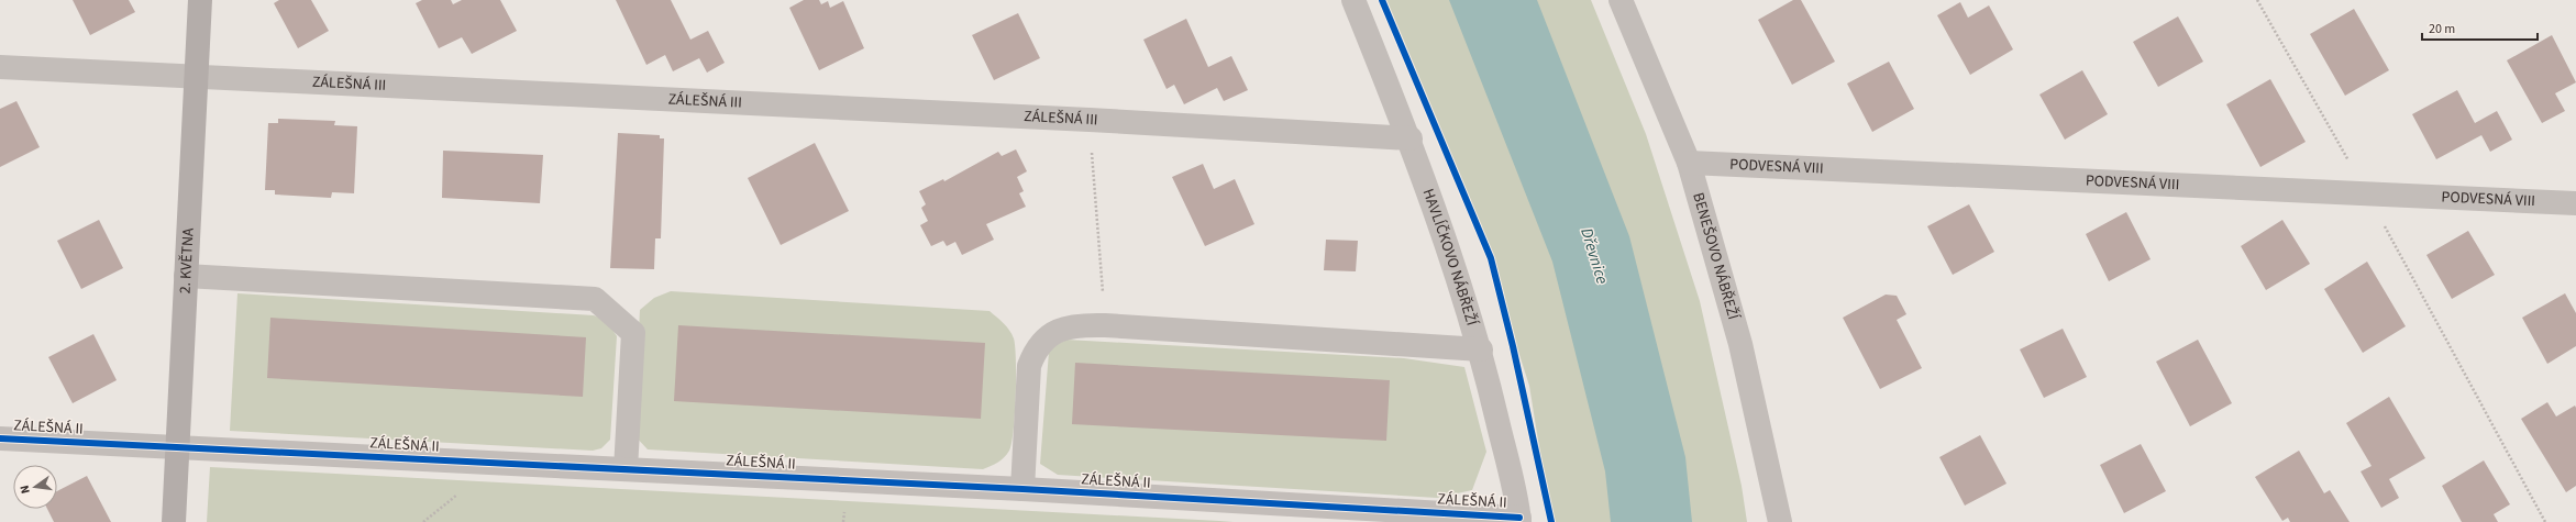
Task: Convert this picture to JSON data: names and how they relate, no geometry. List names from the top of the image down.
{
  "streets": {
    "street": [
      "ZÁLEŠNÁ III",
      "PODVESNÁ VIII",
      "BENEŠOVO NÁBŘEŽÍ",
      "HAVLÍČKOVO NÁBŘEŽÍ",
      "2. KVĚTNA",
      "ZÁLEŠNÁ II"
    ]
  },
  "crossings": [
    ["ZÁLEŠNÁ III", "HAVLÍČKOVO NÁBŘEŽÍ"],
    ["ZÁLEŠNÁ III", "2. KVĚTNA"],
    ["PODVESNÁ VIII", "BENEŠOVO NÁBŘEŽÍ"],
    ["HAVLÍČKOVO NÁBŘEŽÍ", "ZÁLEŠNÁ II"],
    ["2. KVĚTNA", "ZÁLEŠNÁ II"]
  ],
  "water": ["Dřevnice"],
  "scale_bar": "20 m",
  "north": "left"
}
